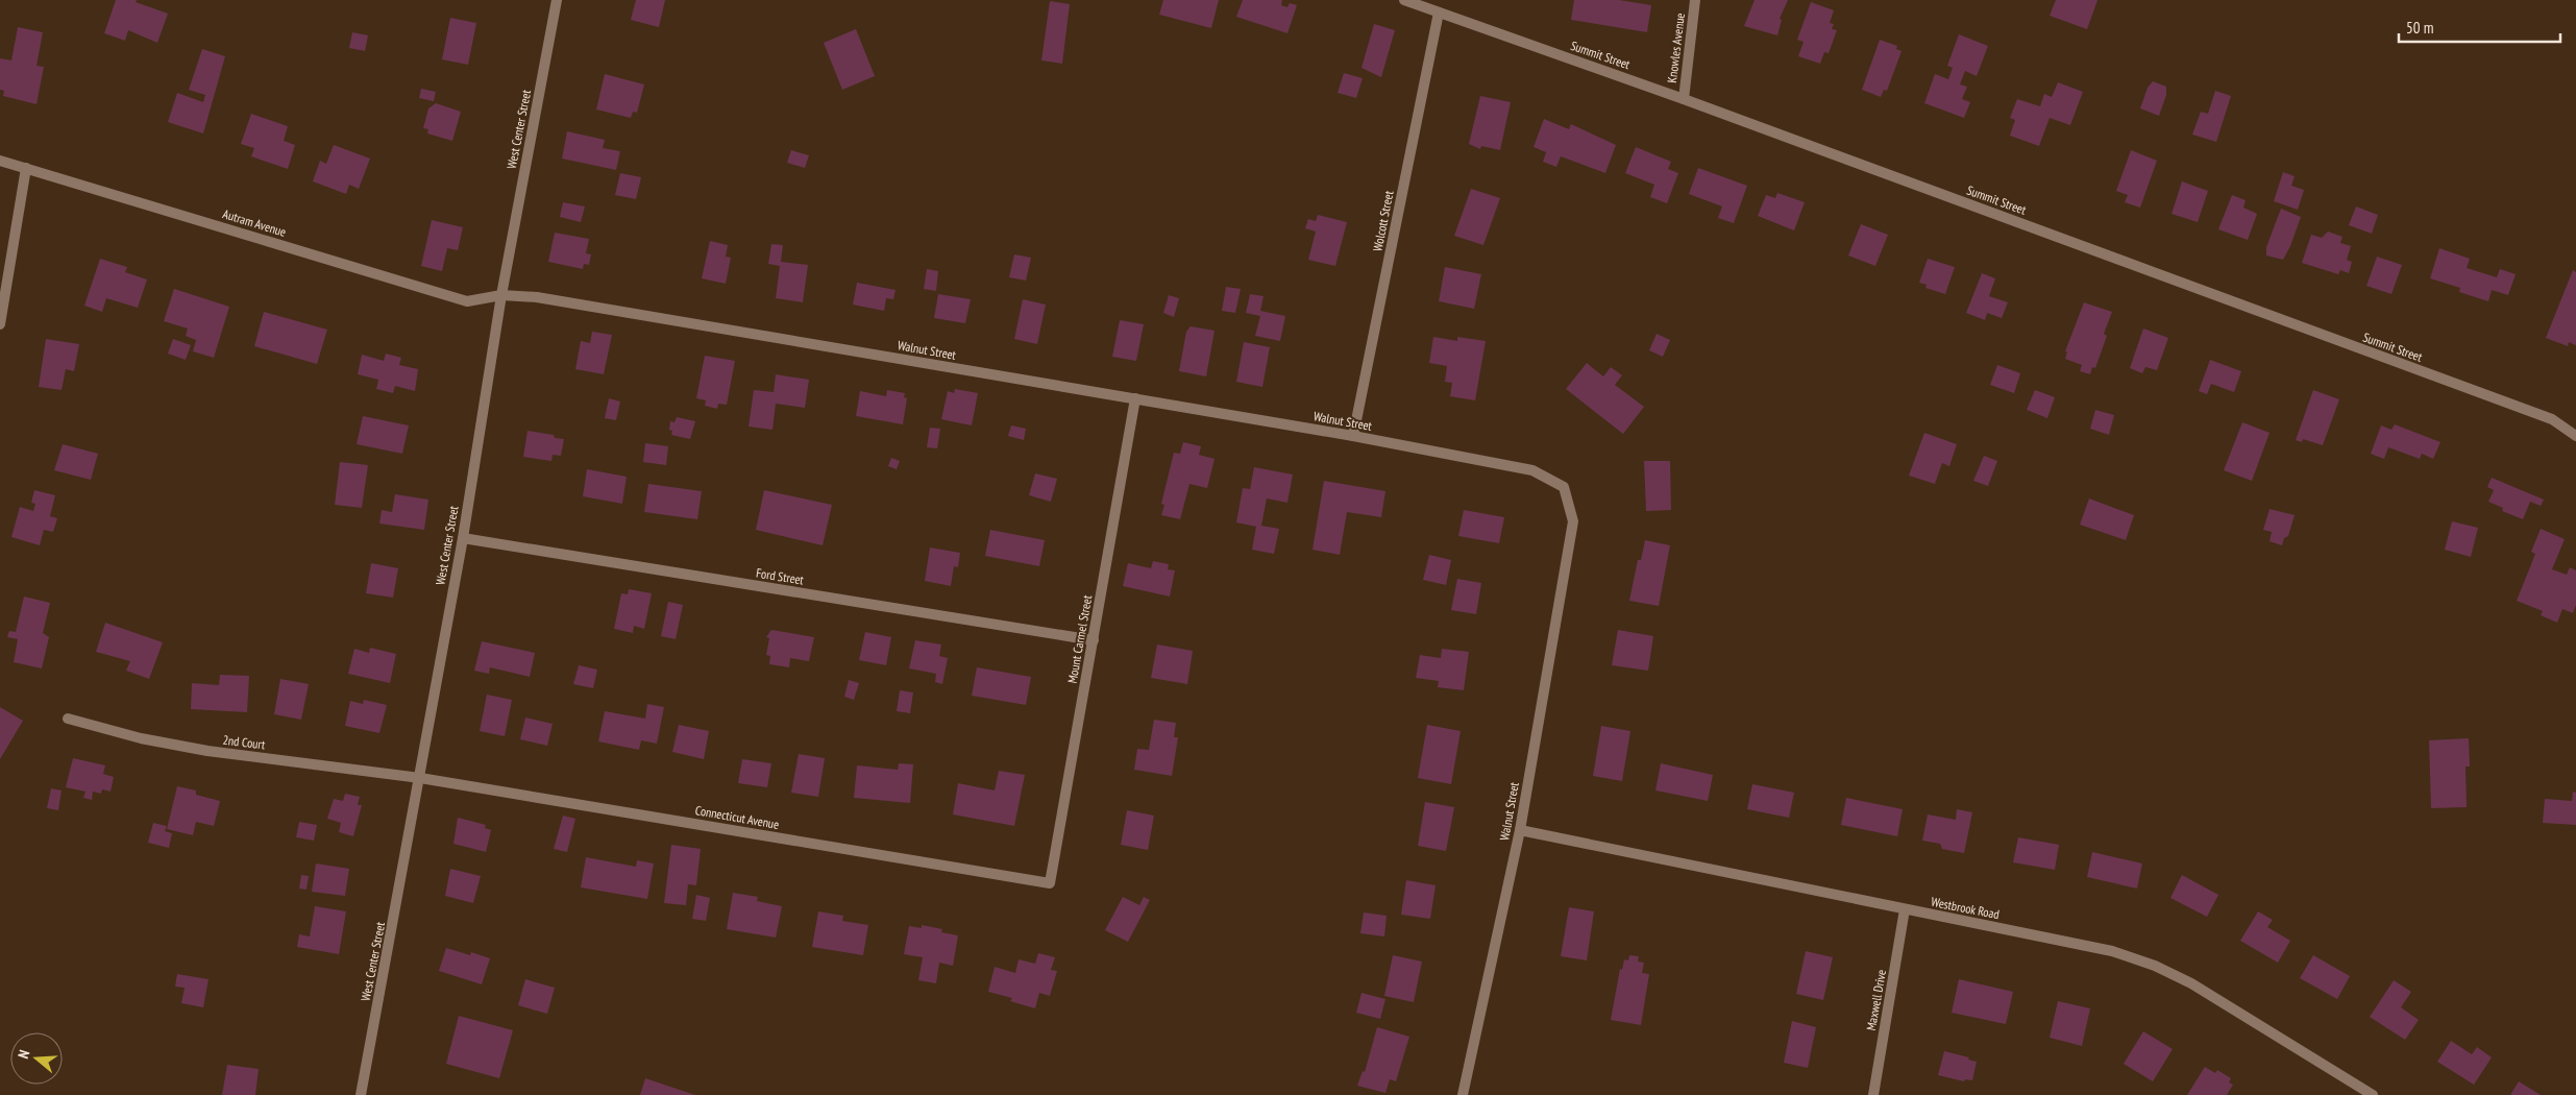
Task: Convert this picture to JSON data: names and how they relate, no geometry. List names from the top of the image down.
{
  "streets": {
    "street": [
      "Knowles Avenue",
      "Summit Street",
      "West Center Street",
      "Wolcott Street",
      "Autram Avenue",
      "Walnut Street",
      "Ford Street",
      "Mount Carmel Street",
      "2nd Court",
      "Connecticut Avenue",
      "Westbrook Road",
      "Maxwell Drive"
    ]
  },
  "crossings": [
    ["Knowles Avenue", "Summit Street"],
    ["Summit Street", "Wolcott Street"],
    ["West Center Street", "Autram Avenue"],
    ["West Center Street", "Walnut Street"],
    ["West Center Street", "Ford Street"],
    ["West Center Street", "2nd Court"],
    ["West Center Street", "Connecticut Avenue"],
    ["Wolcott Street", "Walnut Street"],
    ["Autram Avenue", "Walnut Street"],
    ["Walnut Street", "Mount Carmel Street"],
    ["Walnut Street", "Westbrook Road"],
    ["Ford Street", "Mount Carmel Street"],
    ["Mount Carmel Street", "Connecticut Avenue"],
    ["2nd Court", "Connecticut Avenue"],
    ["Westbrook Road", "Maxwell Drive"]
  ],
  "scale_bar": "50 m",
  "north": "left"
}
